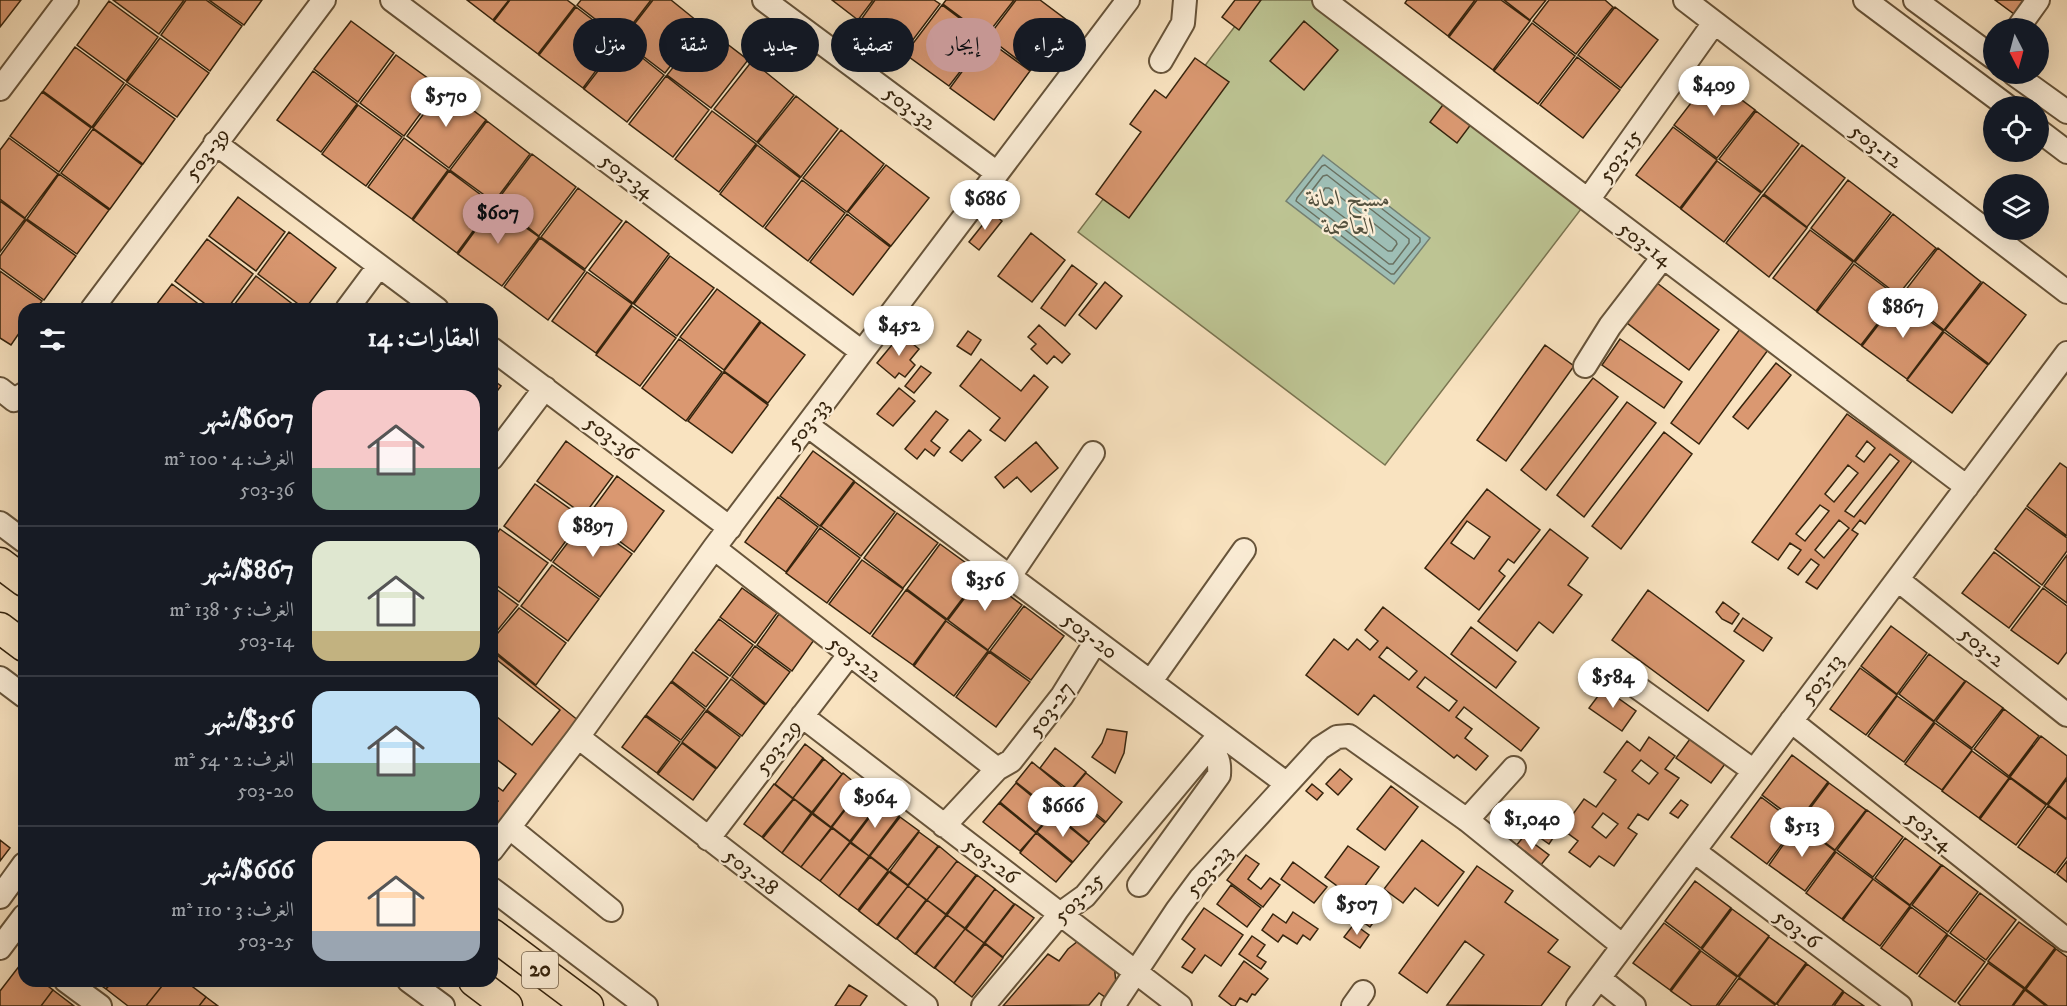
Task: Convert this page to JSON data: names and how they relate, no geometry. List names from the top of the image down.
{
  "streets": {
    "main road": ["20"],
    "street": [
      "503-32",
      "503-12",
      "503-39",
      "503-15",
      "503-34",
      "503-14",
      "503-33",
      "503-36",
      "503-20",
      "503-2",
      "503-22",
      "503-13",
      "503-27",
      "503-29",
      "503-4",
      "503-26",
      "503-23",
      "503-28",
      "503-25",
      "503-6"
    ]
  },
  "crossings": [
    ["503-32", "503-33"],
    ["503-12", "503-15"],
    ["503-15", "503-14"],
    ["503-34", "503-33"],
    ["503-14", "503-13"],
    ["503-33", "503-36"],
    ["503-33", "503-20"],
    ["503-33", "503-22"],
    ["503-33", "503-28"],
    ["503-20", "503-27"],
    ["503-20", "503-23"],
    ["503-20", "503-25"],
    ["503-2", "503-13"],
    ["503-22", "503-27"],
    ["503-22", "503-29"],
    ["503-13", "503-4"],
    ["503-13", "503-6"],
    ["503-27", "503-26"],
    ["503-29", "503-26"],
    ["503-29", "503-28"],
    ["503-26", "503-23"],
    ["503-26", "503-25"]
  ],
  "water": ["مسبح امانة العاصمة"],
  "north": "bottom",
  "page": {
    "chip": [
      "شراء",
      "إيجار",
      "تصفية",
      "جديد",
      "شقة",
      "منزل"
    ],
    "price": [
      "$409",
      "$570",
      "$686",
      "$607",
      "$867",
      "$452",
      "$897",
      "$356",
      "$584",
      "$964",
      "$666",
      "$1,040",
      "$513",
      "$507"
    ],
    "heading": "العقارات: 14",
    "list": [
      {
        "name": "$607/شهر",
        "note": "الغرف: 4 · 100 m² · 503-36"
      },
      {
        "name": "$867/شهر",
        "note": "الغرف: 5 · 138 m² · 503-14"
      },
      {
        "name": "$356/شهر",
        "note": "الغرف: 2 · 54 m² · 503-20"
      },
      {
        "name": "$666/شهر",
        "note": "الغرف: 3 · 110 m² · 503-25"
      }
    ]
  }
}
